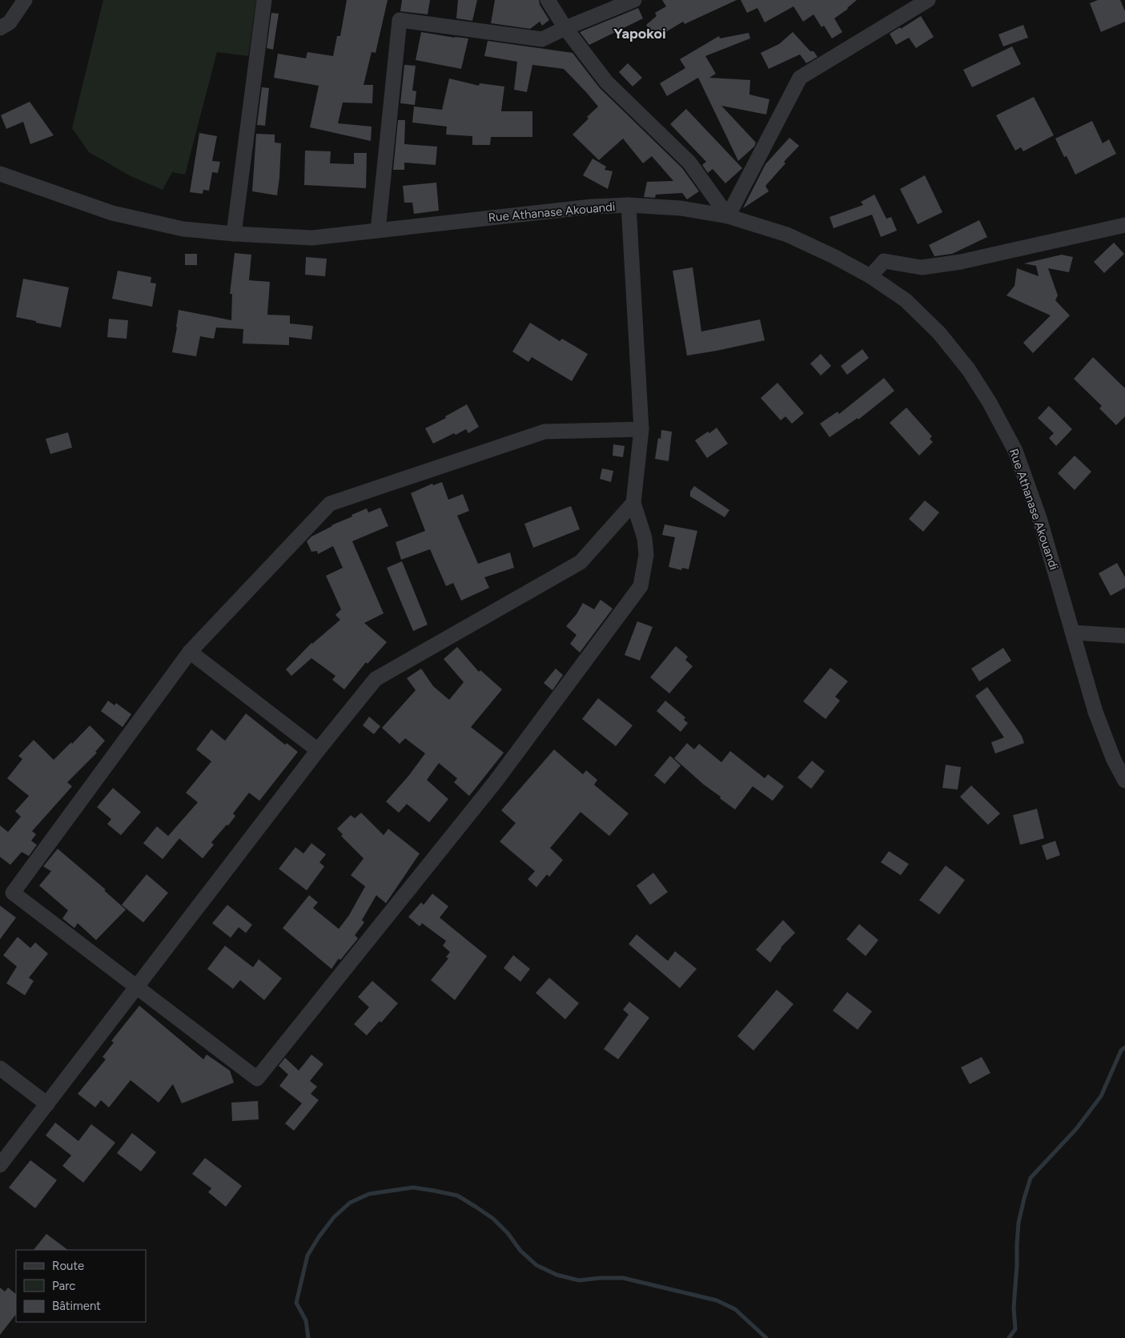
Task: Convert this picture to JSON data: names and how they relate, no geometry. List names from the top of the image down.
{
  "streets": {
    "street": ["Rue Athanase Akouandi"]
  },
  "districts": ["Yapokoi"],
  "legend": ["Route", "Parc", "Bâtiment"]
}
